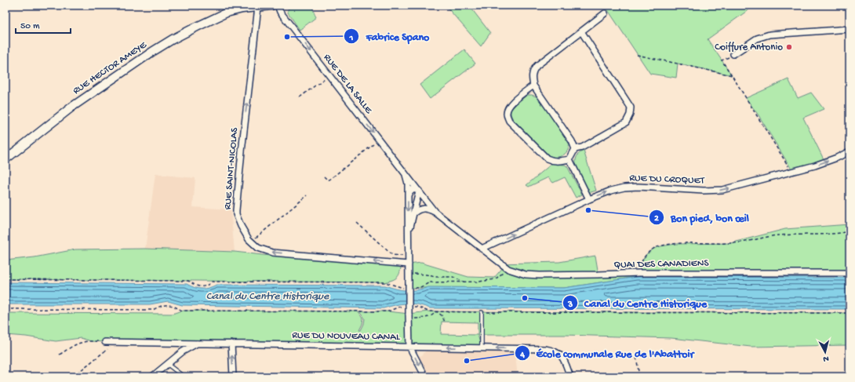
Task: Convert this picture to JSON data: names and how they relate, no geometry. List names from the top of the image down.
{
  "streets": {
    "street": [
      "RUE HECTOR AMEYE",
      "RUE DE LA SALLE",
      "RUE SAINT-NICOLAS",
      "RUE DU CROQUET",
      "QUAI DES CANADIENS",
      "RUE DU NOUVEAU CANAL"
    ]
  },
  "crossings": [
    ["RUE HECTOR AMEYE", "RUE SAINT-NICOLAS"],
    ["RUE DE LA SALLE", "RUE SAINT-NICOLAS"],
    ["RUE DE LA SALLE", "RUE DU NOUVEAU CANAL"],
    ["RUE DU CROQUET", "QUAI DES CANADIENS"]
  ],
  "one_way": ["RUE DE LA SALLE", "RUE DU CROQUET"],
  "water": ["Canal du Centre Historique"],
  "places": [
    "Fabrice Spano",
    "Coiffure Antonio",
    "Bon pied, bon œil",
    "Canal du Centre Historique",
    "École communale Rue de l'Abattoir"
  ],
  "scale_bar": "50 m",
  "north": "bottom"
}
